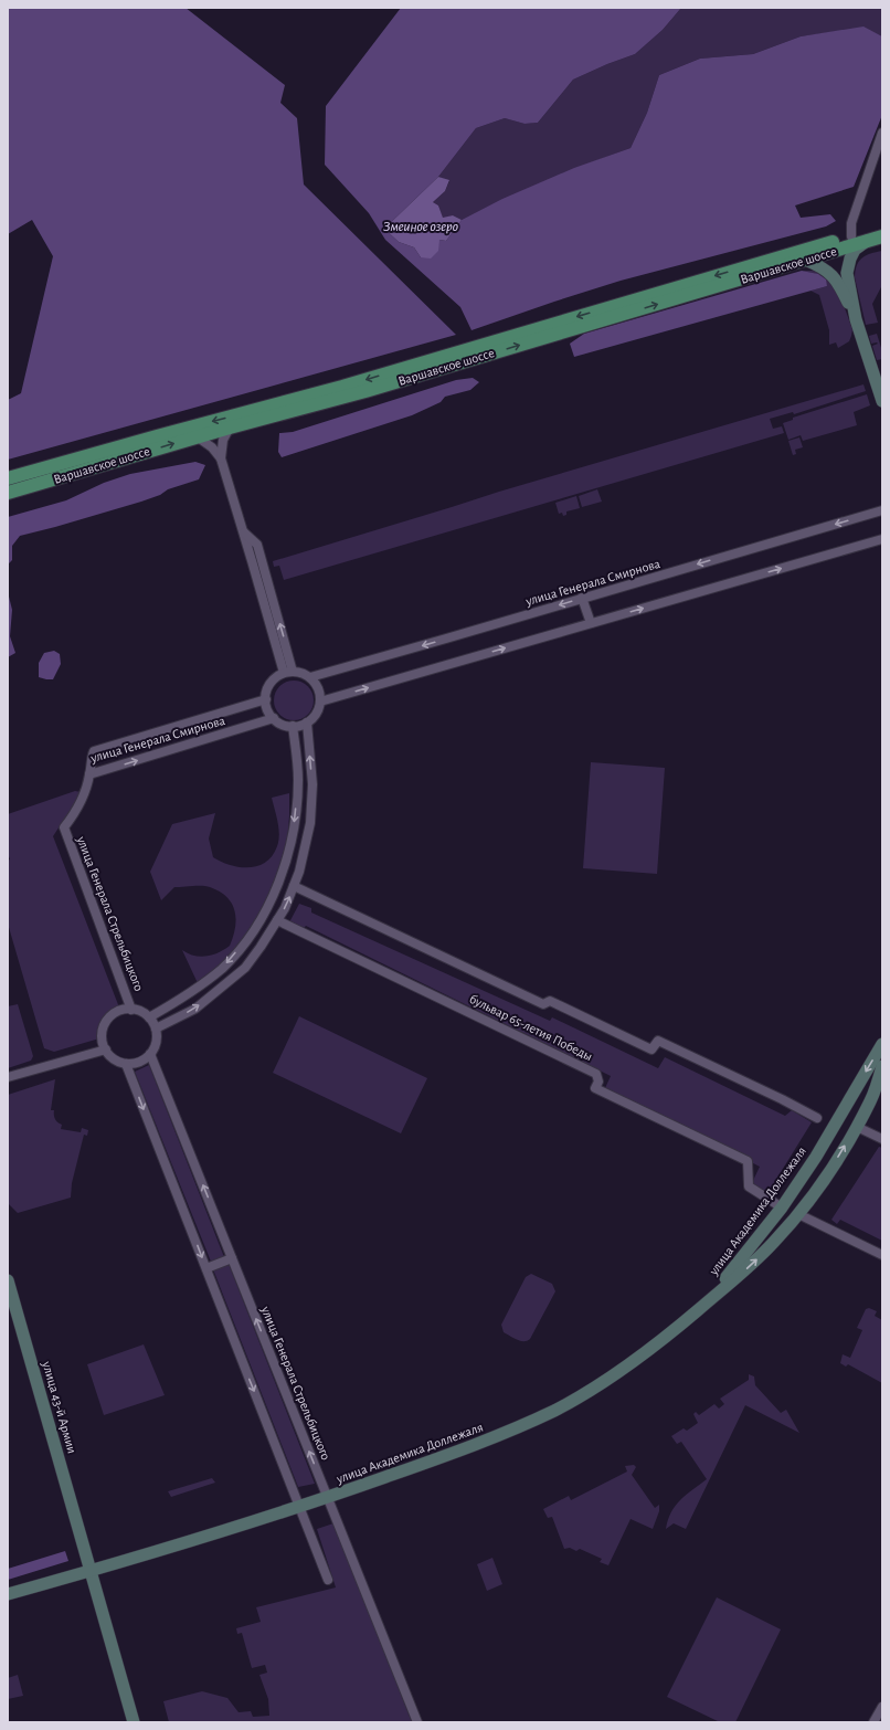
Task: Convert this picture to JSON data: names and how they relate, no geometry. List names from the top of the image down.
{
  "streets": {
    "main road": ["Варшавское шоссе", "улица Академика Доллежаля", "улица 43-й Армии"],
    "street": ["улица Генерала Смирнова", "улица Генерала Стрельбицкого", "бульвар 65-летия Победы"]
  },
  "crossings": [
    ["улица Генерала Смирнова", "улица Генерала Стрельбицкого"],
    ["улица Генерала Стрельбицкого", "улица Академика Доллежаля"],
    ["бульвар 65-летия Победы", "улица Академика Доллежаля"],
    ["улица Академика Доллежаля", "улица 43-й Армии"]
  ],
  "water": ["Змеиное озеро"]
}
